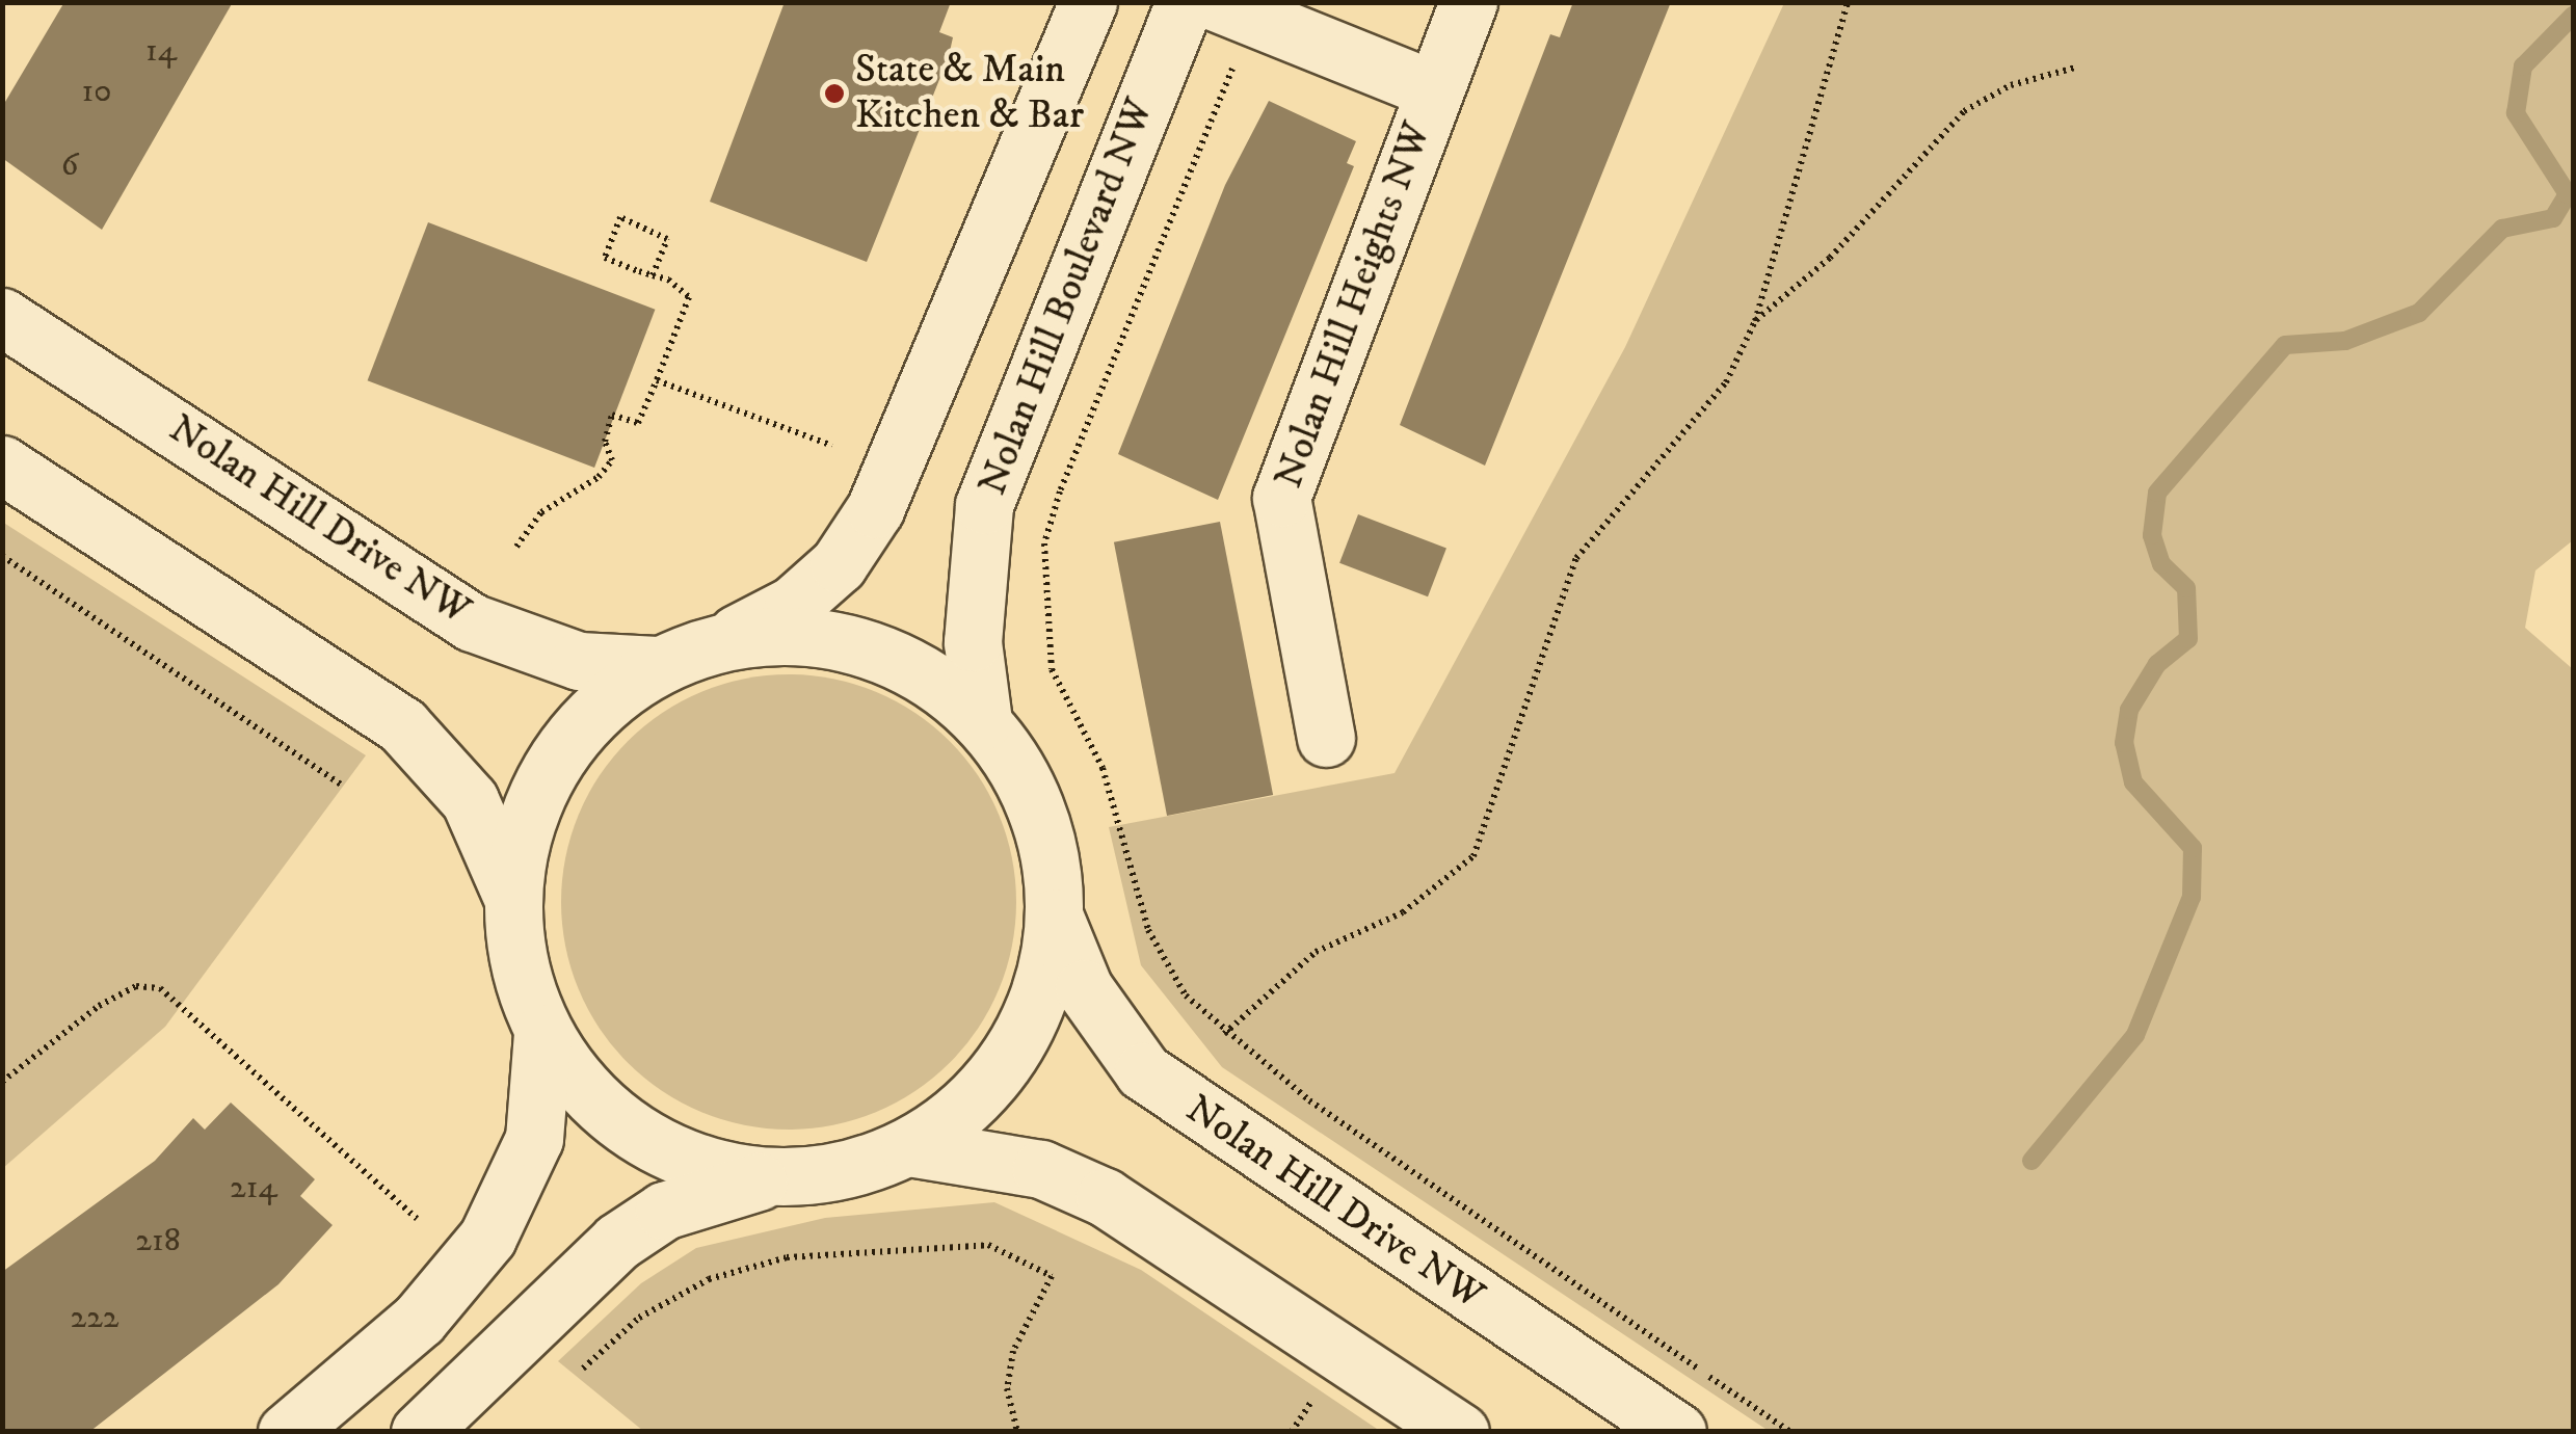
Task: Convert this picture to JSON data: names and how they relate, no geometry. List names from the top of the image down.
{
  "streets": {
    "street": ["Nolan Hill Boulevard NW", "Nolan Hill Heights NW", "Nolan Hill Drive NW"]
  },
  "places": ["State & Main Kitchen & Bar"],
  "house_numbers": [
    "14",
    "10",
    "6",
    "214",
    "218",
    "222"
  ]
}
